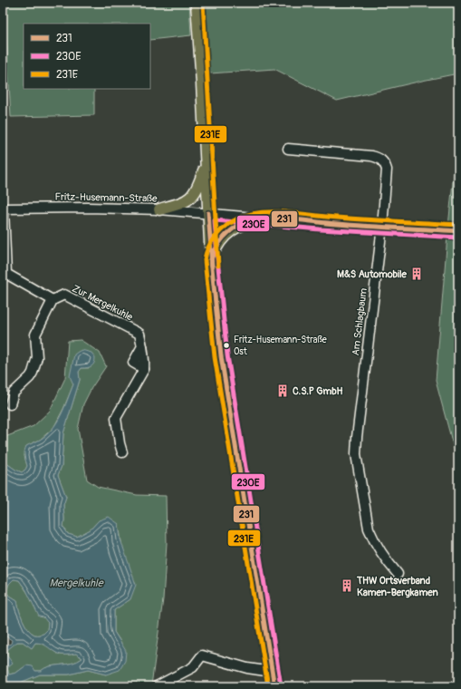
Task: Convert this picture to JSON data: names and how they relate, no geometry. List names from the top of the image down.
{
  "streets": {
    "street": ["Fritz-Husemann-Straße", "Zur Mergelkuhle", "Am Schlagbaum"]
  },
  "crossings": [
    ["Fritz-Husemann-Straße", "Am Schlagbaum"]
  ],
  "water": ["Mergelkuhle"],
  "places": {
    "building": ["M&S Automobile", "C.S.P GmbH", "THW Ortsverband Kamen-Bergkamen"],
    "other": ["Fritz-Husemann-Straße Ost"]
  },
  "lines": ["transit line 231E", "transit line 231", "transit line 230E"],
  "legend": ["231", "230E", "231E"]
}
